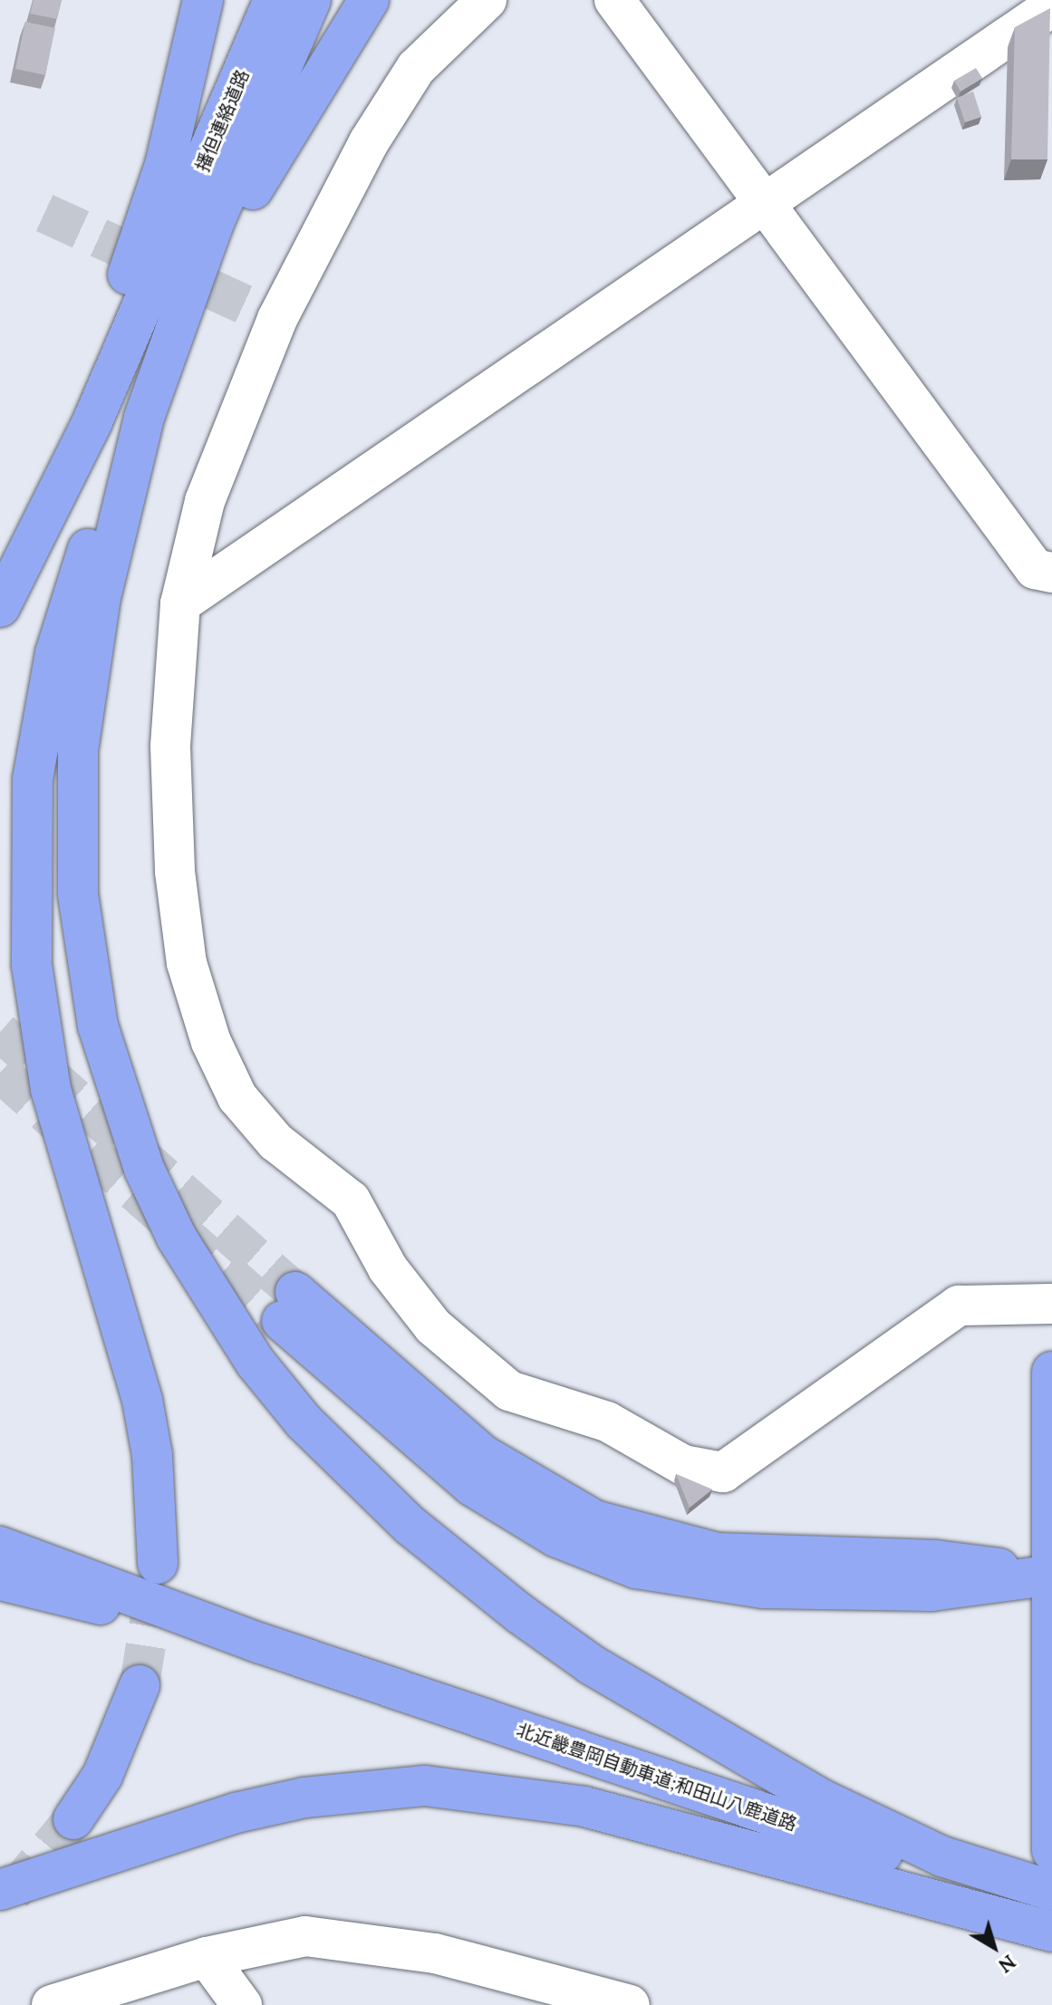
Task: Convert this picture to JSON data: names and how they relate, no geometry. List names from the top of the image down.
{
  "streets": {
    "highway": ["播但連絡道路", "北近畿豊岡自動車道;和田山八鹿道路"]
  },
  "north": "bottom right"
}
